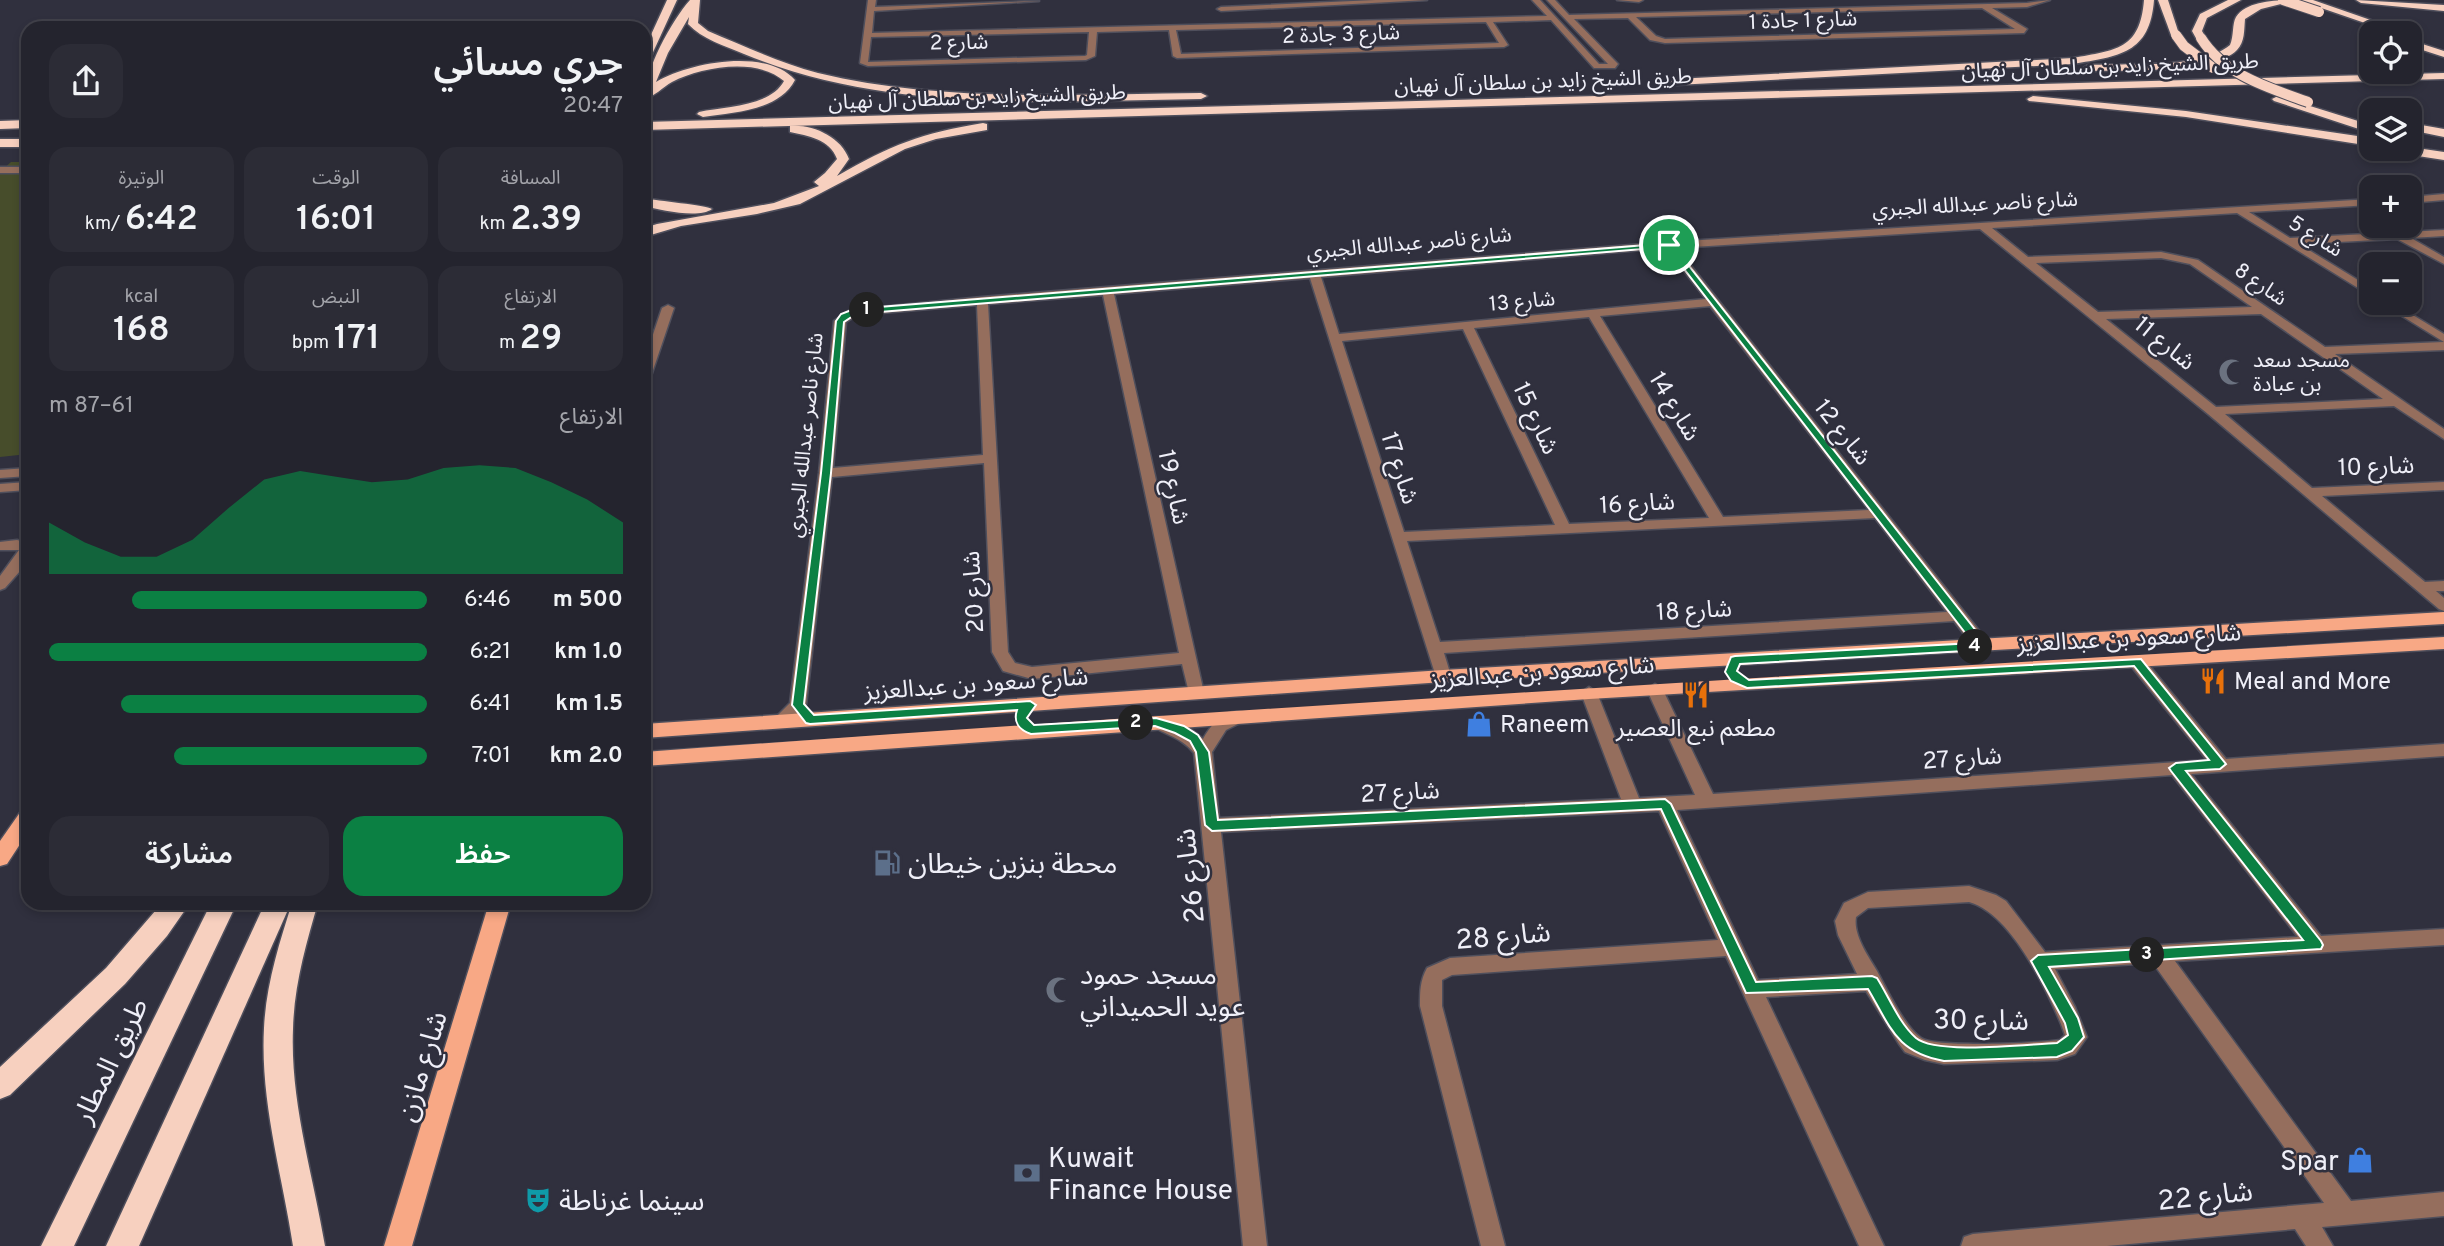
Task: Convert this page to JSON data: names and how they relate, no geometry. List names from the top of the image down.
{
  "streets": {
    "highway": ["طريق الشيخ زايد بن سلطان آل نهيان", "طريق المطار"],
    "main road": ["شارع سعود بن عبدالعزيز", "شارع مازن"],
    "street": [
      "شارع 1 جادة 1",
      "شارع 3 جادة 2",
      "شارع 2",
      "شارع ناصر عبدالله الجبري",
      "شارع 5",
      "شارع 8",
      "شارع 13",
      "شارع 11",
      "شارع 14",
      "شارع 15",
      "شارع 12",
      "شارع 10",
      "شارع 17",
      "شارع 19",
      "شارع 16",
      "شارع 20",
      "شارع 18",
      "شارع 27",
      "شارع 26",
      "شارع 28",
      "شارع 30",
      "شارع 22"
    ]
  },
  "crossings": [
    ["شارع ناصر عبدالله الجبري", "شارع 5"],
    ["شارع ناصر عبدالله الجبري", "شارع 11"],
    ["شارع ناصر عبدالله الجبري", "شارع 12"],
    ["شارع ناصر عبدالله الجبري", "شارع 17"],
    ["شارع ناصر عبدالله الجبري", "شارع 19"],
    ["شارع ناصر عبدالله الجبري", "شارع 20"],
    ["شارع 8", "شارع 11"],
    ["شارع 13", "شارع 14"],
    ["شارع 13", "شارع 15"],
    ["شارع 13", "شارع 12"],
    ["شارع 13", "شارع 17"],
    ["شارع 11", "شارع 10"],
    ["شارع 14", "شارع 16"],
    ["شارع 15", "شارع 16"],
    ["شارع 12", "شارع 16"],
    ["شارع 12", "شارع 18"],
    ["شارع 12", "شارع سعود بن عبدالعزيز"],
    ["شارع 17", "شارع 16"],
    ["شارع 17", "شارع 18"],
    ["شارع 17", "شارع سعود بن عبدالعزيز"],
    ["شارع 19", "شارع 20"],
    ["شارع 19", "شارع سعود بن عبدالعزيز"],
    ["شارع 27", "شارع 26"]
  ],
  "places": {
    "mosque": ["مسجد سعد بن عبادة", "مسجد حمود عويد الحميداني"],
    "restaurant": ["Meal and More", "مطعم نبع العصير"],
    "shop": ["Raneem", "Spar"],
    "fuel station": ["محطة بنزين خيطان"],
    "bank": ["Kuwait Finance House"],
    "theatre": ["سينما غرناطة"]
  },
  "page": {
    "map_buttons": ["+", "−"],
    "heading": ["جري مسائي", "20:47"],
    "stats": [
      ["المسافة", "2.39 km"],
      ["الوقت", "16:01"],
      ["الوتيرة", "6:42 /km"],
      ["الارتفاع", "29 m"],
      ["النبض", "171 bpm"],
      ["kcal", "168"]
    ],
    "pins": [
      "1",
      "4",
      "2",
      "3"
    ],
    "chart": ["الارتفاع", "61–87 m"],
    "list": [
      {
        "name": "500 m",
        "note": "6:46"
      },
      {
        "name": "1.0 km",
        "note": "6:21"
      },
      {
        "name": "1.5 km",
        "note": "6:41"
      },
      {
        "name": "2.0 km",
        "note": "7:01"
      }
    ],
    "buttons": ["حفظ", "مشاركة"]
  }
}
